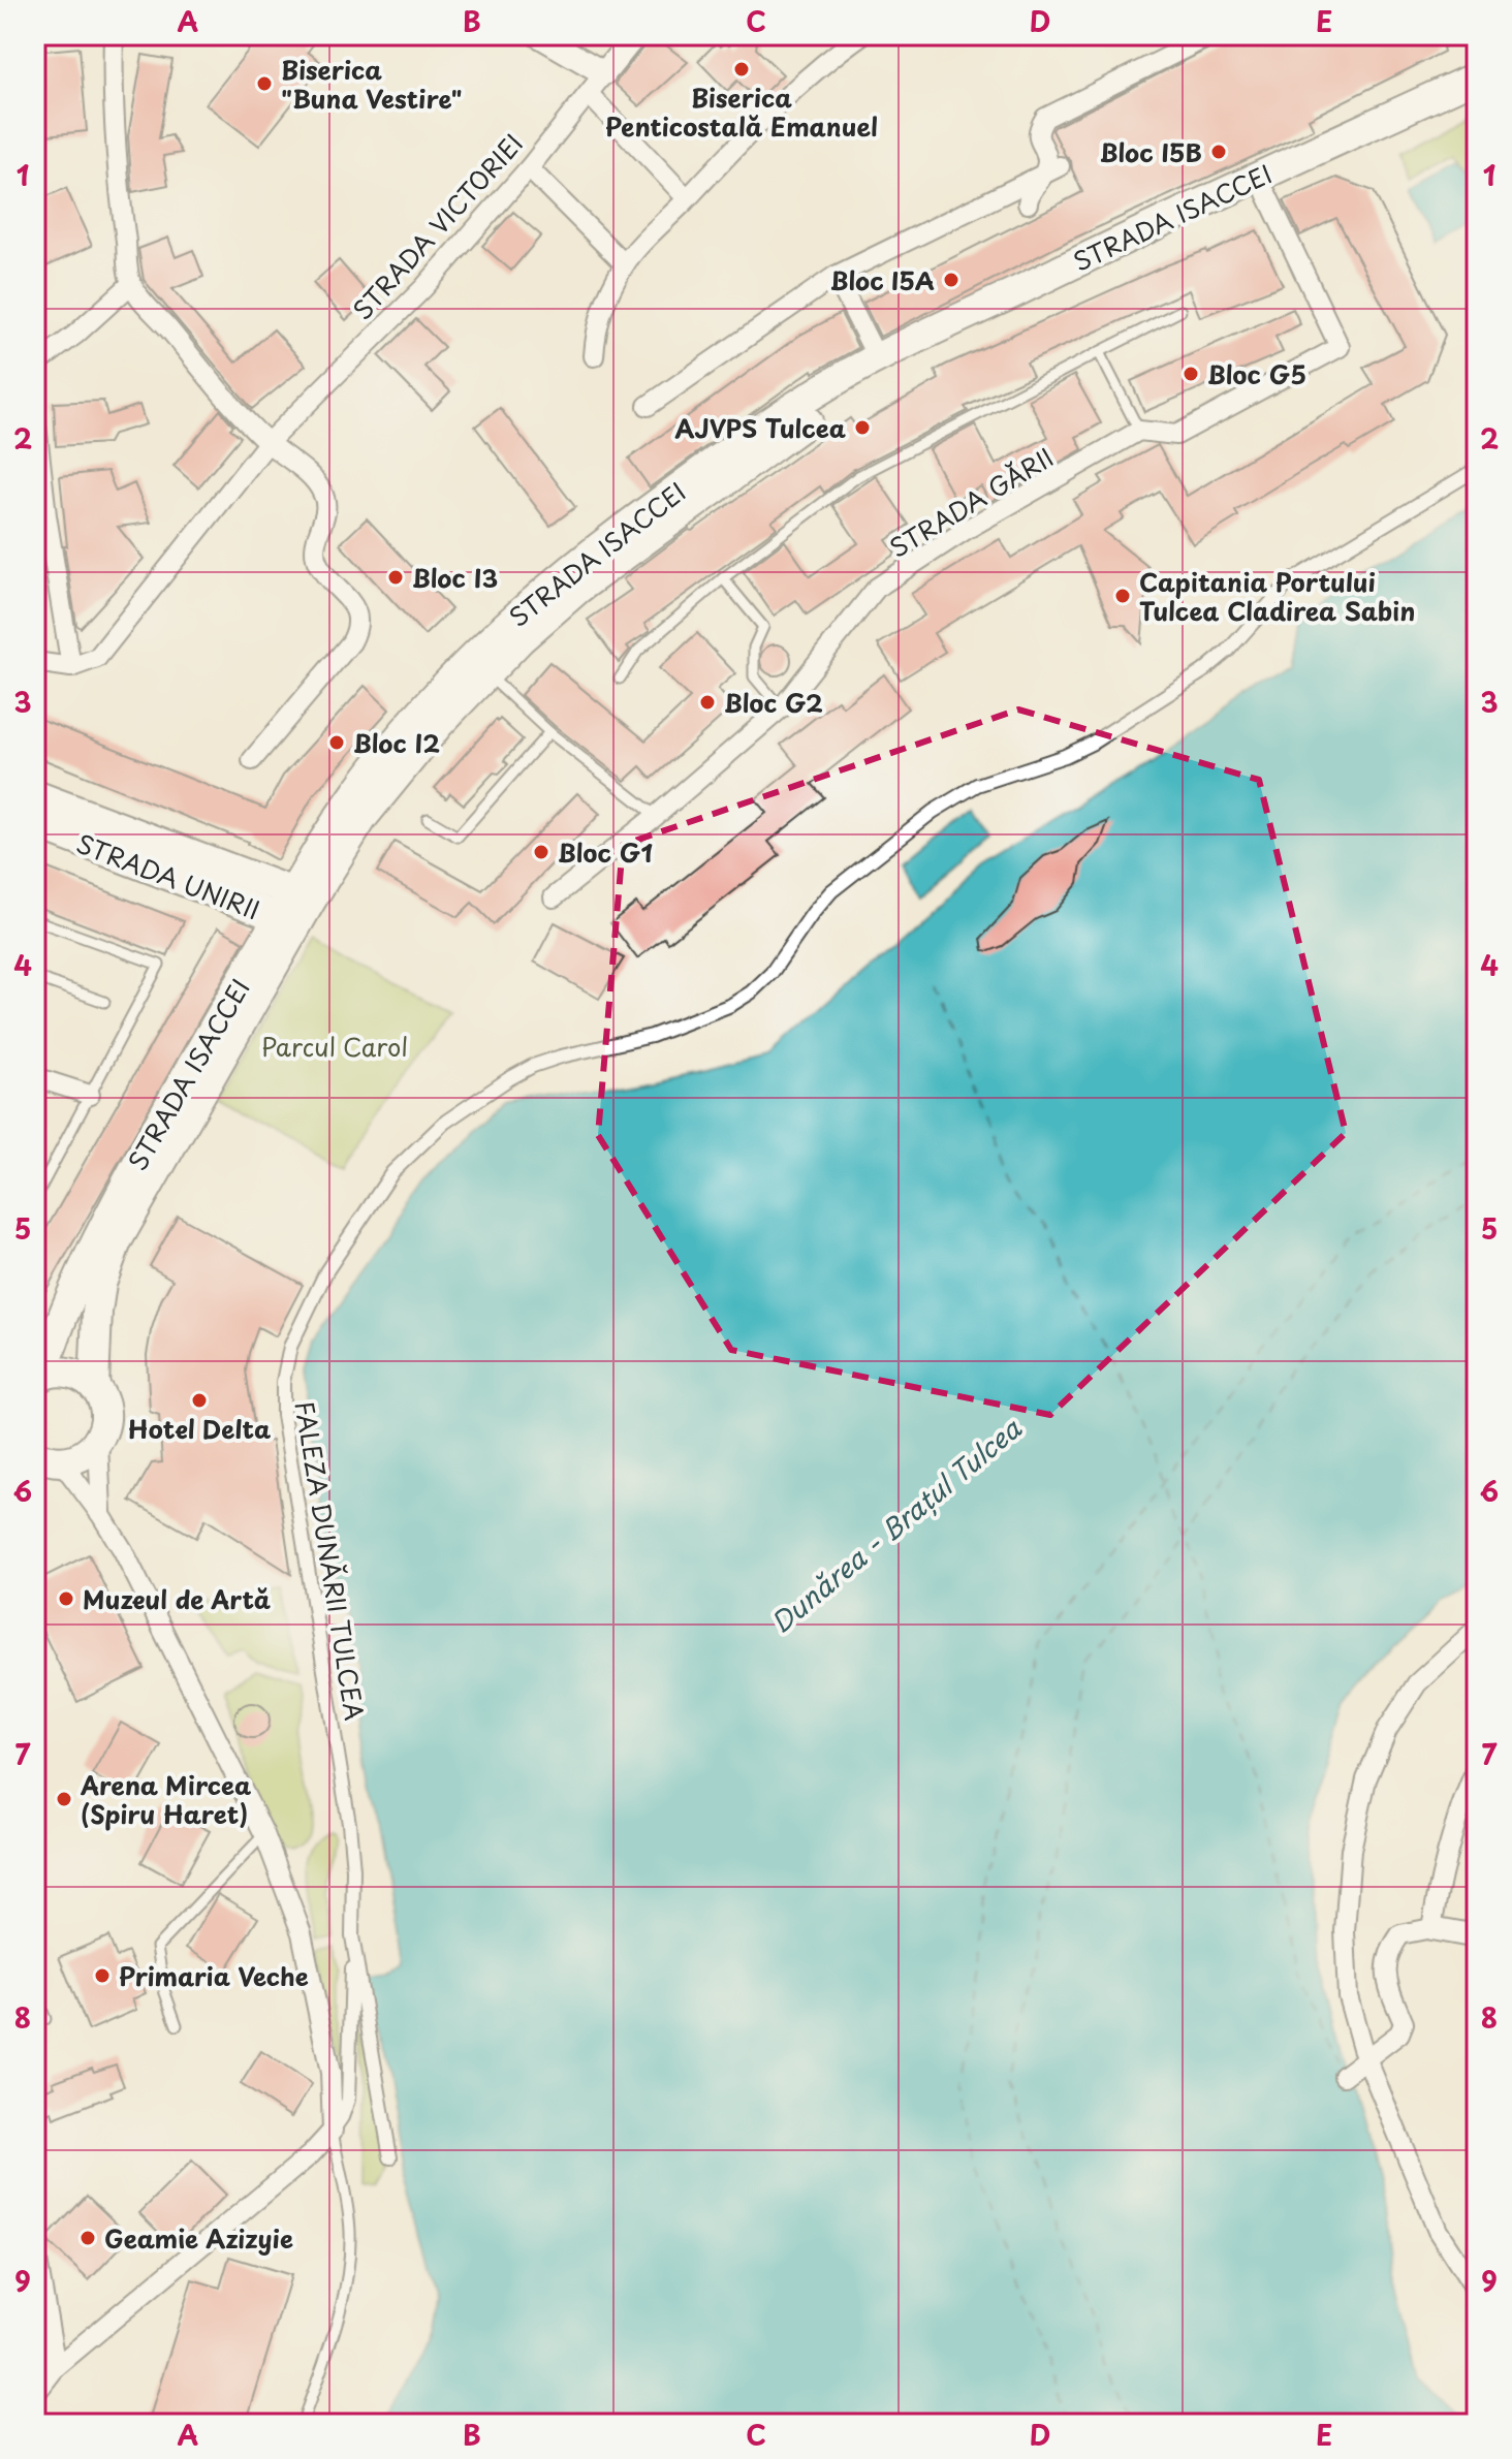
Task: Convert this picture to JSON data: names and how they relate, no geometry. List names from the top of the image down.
{
  "streets": {
    "main road": ["STRADA ISACCEI", "STRADA UNIRII"],
    "street": ["STRADA VICTORIEI", "STRADA GĂRII", "FALEZA DUNĂRII TULCEA"]
  },
  "crossings": [
    ["STRADA ISACCEI", "STRADA UNIRII"]
  ],
  "water": ["Dunărea - Brațul Tulcea"],
  "parks": ["Parcul Carol"],
  "places": [
    "Biserica Penticostală Emanuel",
    "Biserica \"Buna Vestire\"",
    "Bloc I5B",
    "Bloc I5A",
    "Bloc G5",
    "AJVPS Tulcea",
    "Bloc I3",
    "Capitania Portului Tulcea Cladirea Sabin",
    "Bloc G2",
    "Bloc I2",
    "Bloc G1",
    "Hotel Delta",
    "Muzeul de Artă",
    "Arena Mircea (Spiru Haret)",
    "Primaria Veche",
    "Geamie Azizyie"
  ],
  "grid": {
    "columns": [
      "A",
      "B",
      "C",
      "D",
      "E"
    ],
    "rows": [
      "1",
      "2",
      "3",
      "4",
      "5",
      "6",
      "7",
      "8",
      "9"
    ]
  }
}
